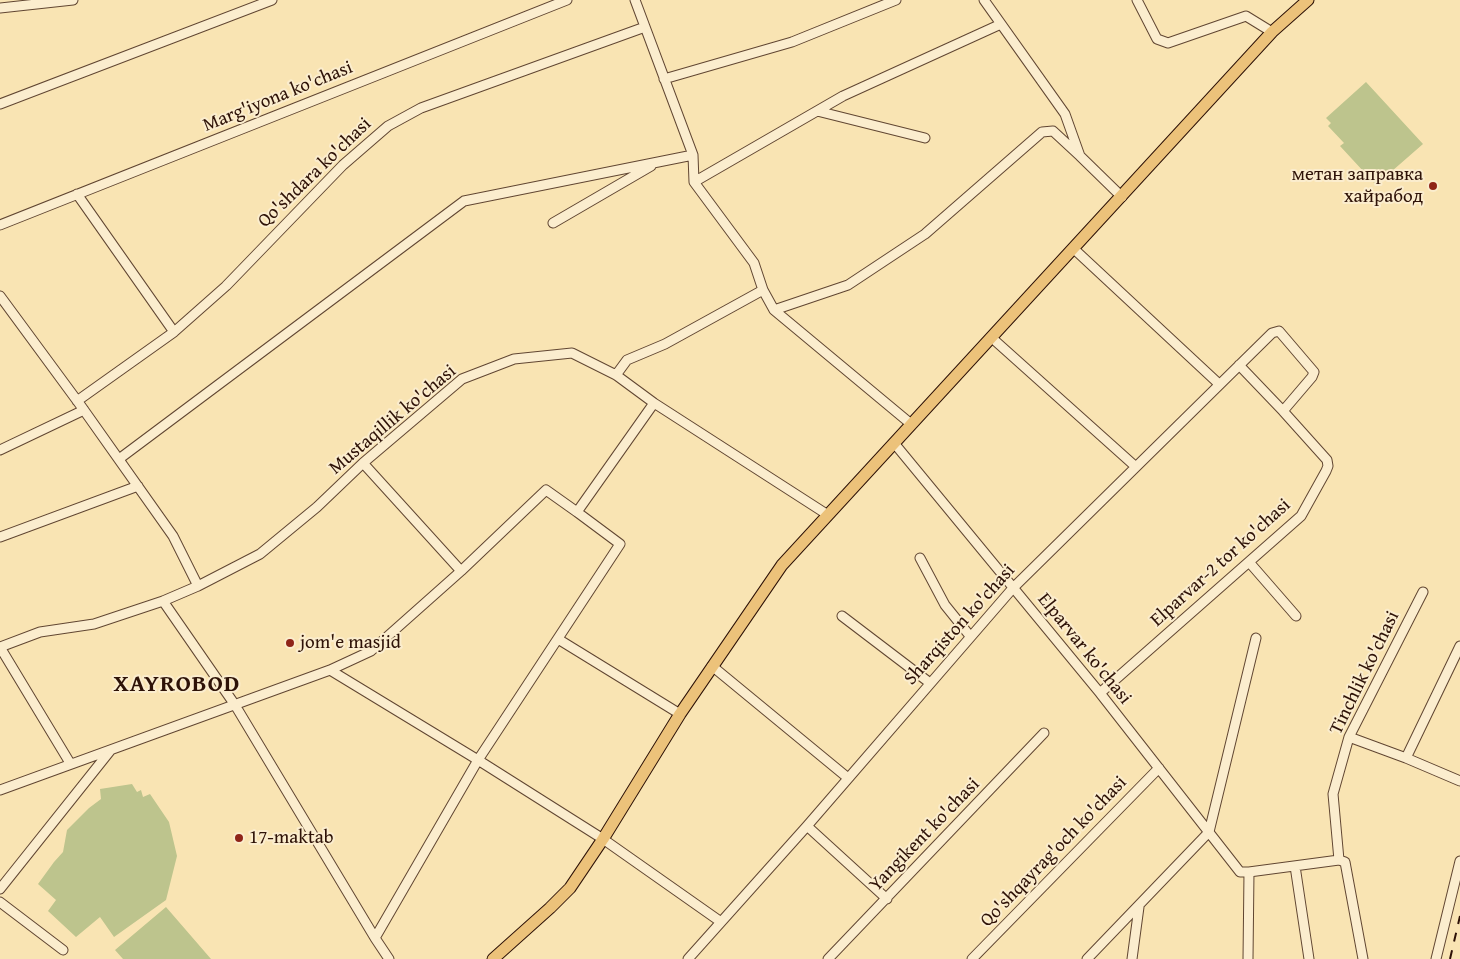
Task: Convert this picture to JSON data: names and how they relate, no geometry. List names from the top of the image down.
{
  "streets": {
    "street": [
      "Marg'iyona ko'chasi",
      "Qo'shdara ko'chasi",
      "Mustaqillik ko'chasi",
      "Elparvar-2 tor ko'chasi",
      "Sharqiston ko'chasi",
      "Elparvar ko'chasi",
      "Tinchlik ko'chasi",
      "Yangikent ko'chasi",
      "Qo'shqayrag'och ko'chasi"
    ]
  },
  "crossings": [
    ["Elparvar-2 tor ko'chasi", "Sharqiston ko'chasi"],
    ["Elparvar-2 tor ko'chasi", "Elparvar ko'chasi"],
    ["Sharqiston ko'chasi", "Elparvar ko'chasi"],
    ["Elparvar ko'chasi", "Qo'shqayrag'och ko'chasi"]
  ],
  "districts": ["XAYROBOD"],
  "places": ["метан заправка хайрабод", "jom'e masjid", "17-maktab"]
}
